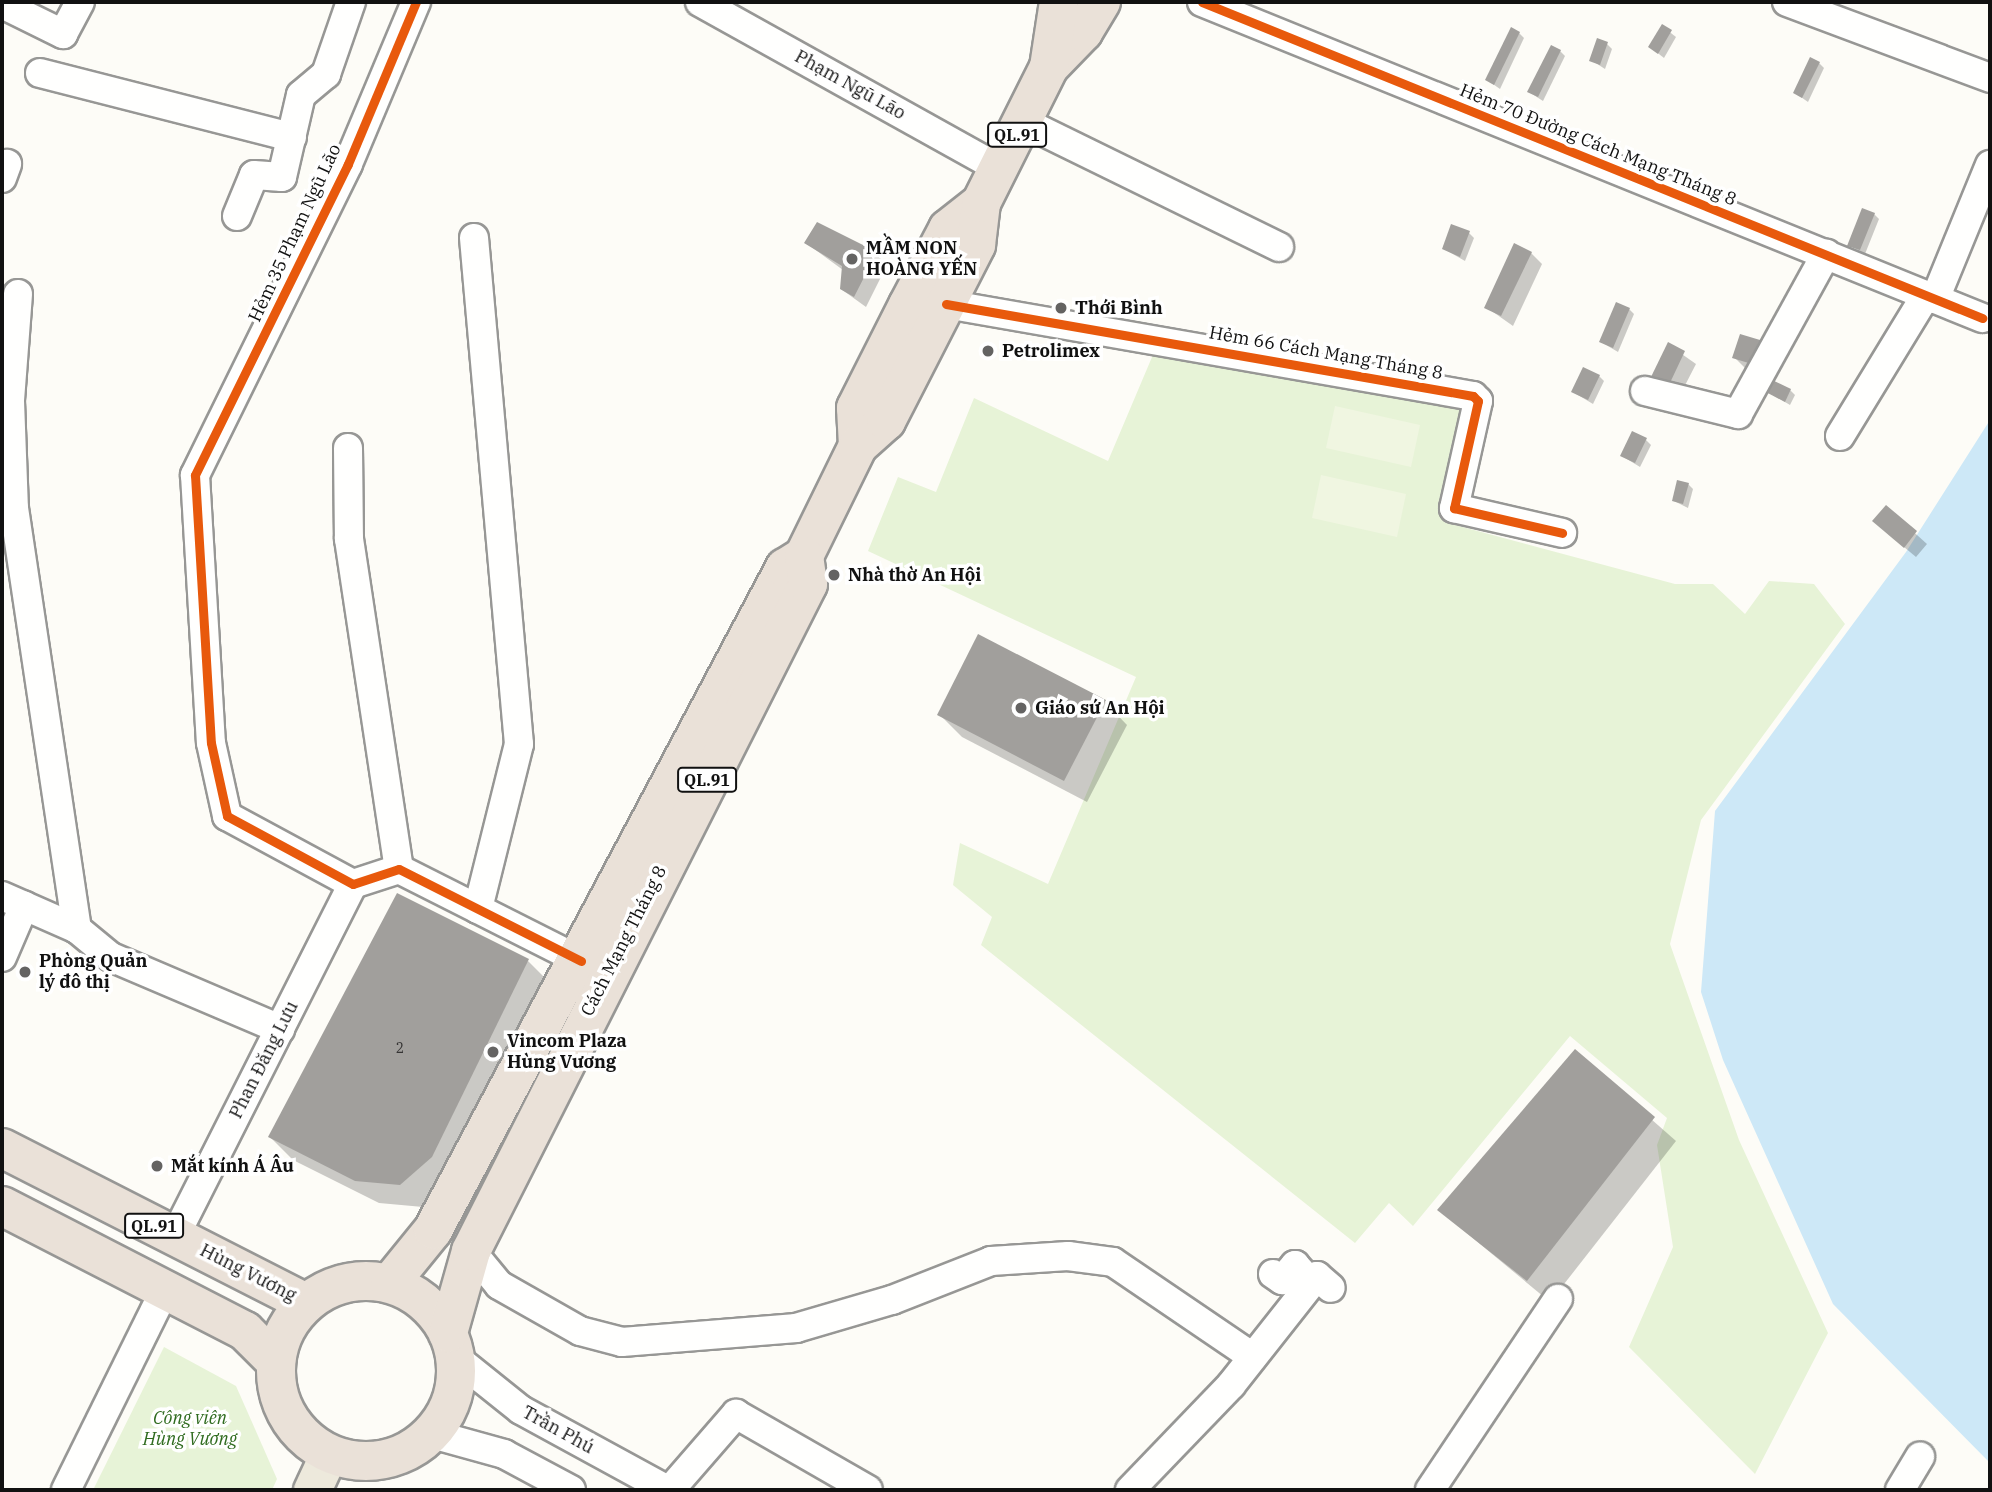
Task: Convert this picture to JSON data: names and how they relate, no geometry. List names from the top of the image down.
{
  "streets": {
    "highway": ["QL.91", "Cách Mạng Tháng 8", "Hùng Vương"],
    "street": [
      "Phạm Ngũ Lão",
      "Hẻm 70 Đường Cách Mạng Tháng 8",
      "Hẻm 35 Phạm Ngũ Lão",
      "Hẻm 66 Cách Mạng Tháng 8",
      "Phan Đăng Lưu",
      "Trần Phú"
    ]
  },
  "crossings": [
    ["Phạm Ngũ Lão", "Cách Mạng Tháng 8"],
    ["Hẻm 35 Phạm Ngũ Lão", "Phan Đăng Lưu"],
    ["Hẻm 66 Cách Mạng Tháng 8", "Cách Mạng Tháng 8"],
    ["Cách Mạng Tháng 8", "Hùng Vương"],
    ["Cách Mạng Tháng 8", "Trần Phú"],
    ["Phan Đăng Lưu", "Hùng Vương"],
    ["Hùng Vương", "Trần Phú"]
  ],
  "parks": ["Công viên Hùng Vương"],
  "places": [
    "MẦM NON HOÀNG YẾN",
    "Thới Bình",
    "Petrolimex",
    "Nhà thờ An Hội",
    "Giáo sứ An Hội",
    "Phòng Quản lý đô thị",
    "Vincom Plaza Hùng Vương",
    "Mắt kính Á Âu"
  ],
  "house_numbers": ["2"]
}
